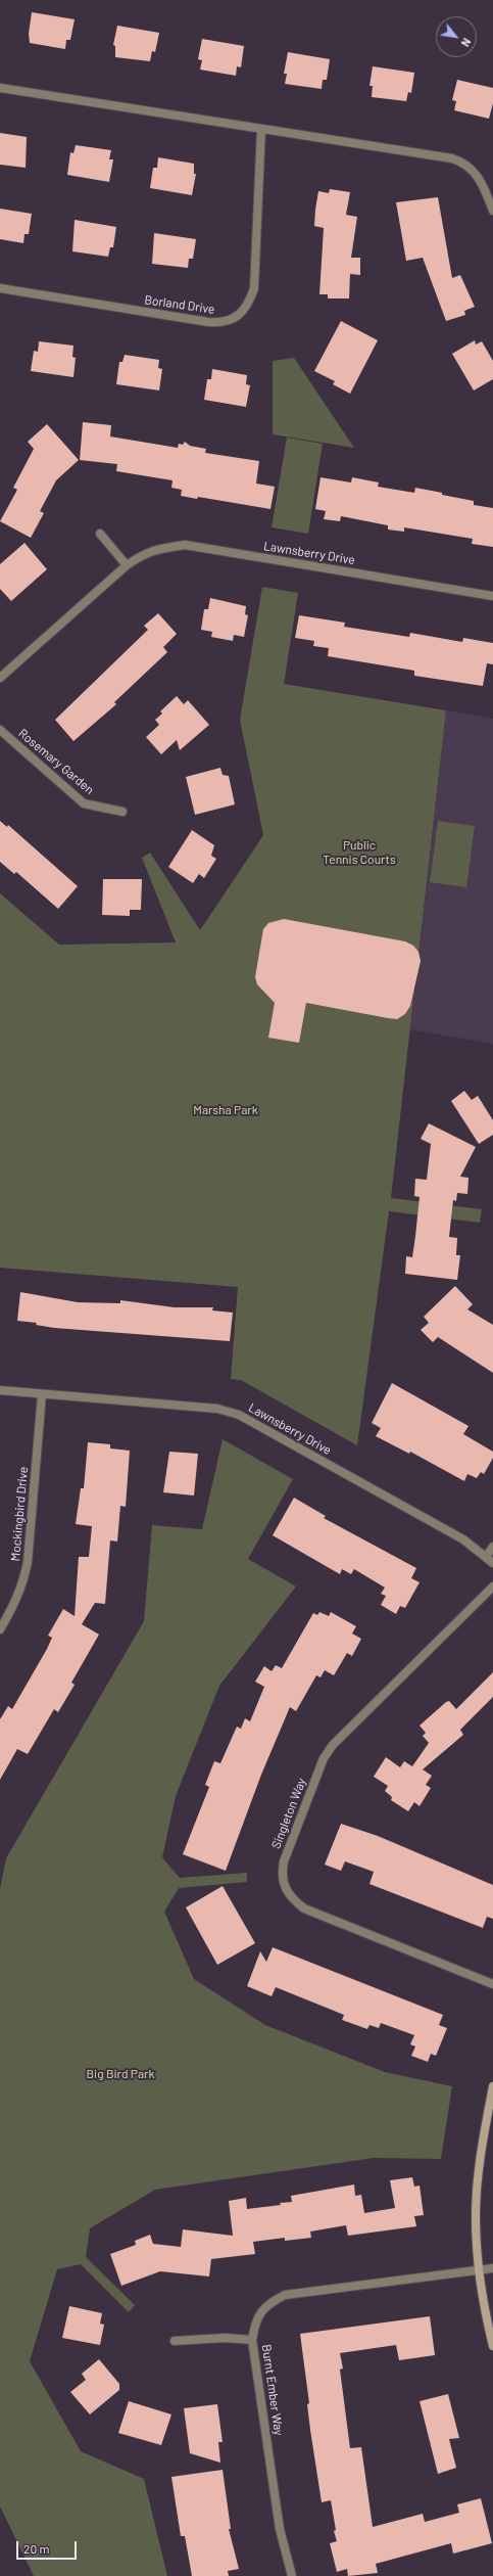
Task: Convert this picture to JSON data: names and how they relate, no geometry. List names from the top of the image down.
{
  "streets": {
    "street": [
      "Borland Drive",
      "Lawnsberry Drive",
      "Rosemary Garden",
      "Mockingbird Drive",
      "Singleton Way",
      "Burnt Ember Way"
    ]
  },
  "crossings": [
    ["Lawnsberry Drive", "Mockingbird Drive"]
  ],
  "parks": ["Public Tennis Courts", "Marsha Park", "Big Bird Park"],
  "scale_bar": "20 m",
  "north": "bottom right"
}
